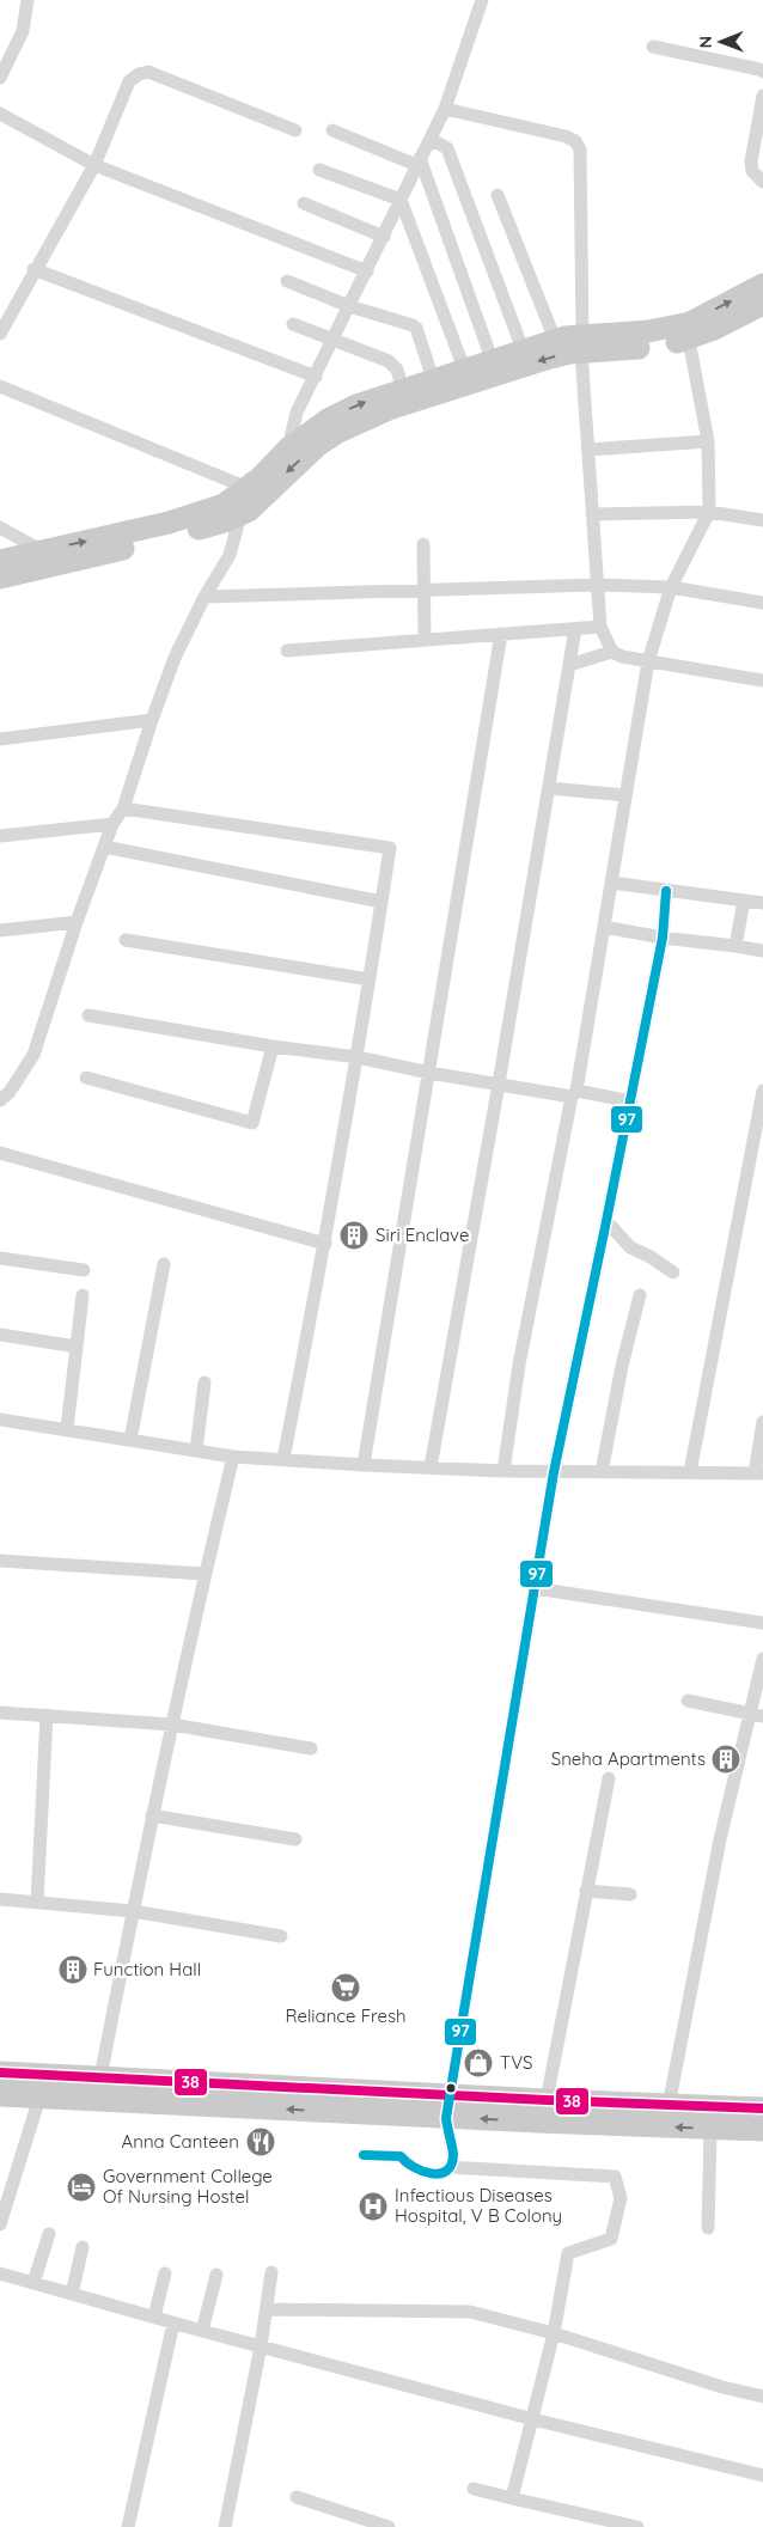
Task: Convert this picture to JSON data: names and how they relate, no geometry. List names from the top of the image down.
{
  "places": {
    "building": ["Siri Enclave", "Sneha Apartments", "Function Hall"],
    "supermarket": ["Reliance Fresh"],
    "shop": ["TVS"],
    "restaurant": ["Anna Canteen"],
    "hotel": ["Government College Of Nursing Hostel"],
    "hospital": ["Infectious Diseases Hospital, V B Colony"]
  },
  "lines": ["transit line 97", "transit line 38"],
  "north": "left"
}
